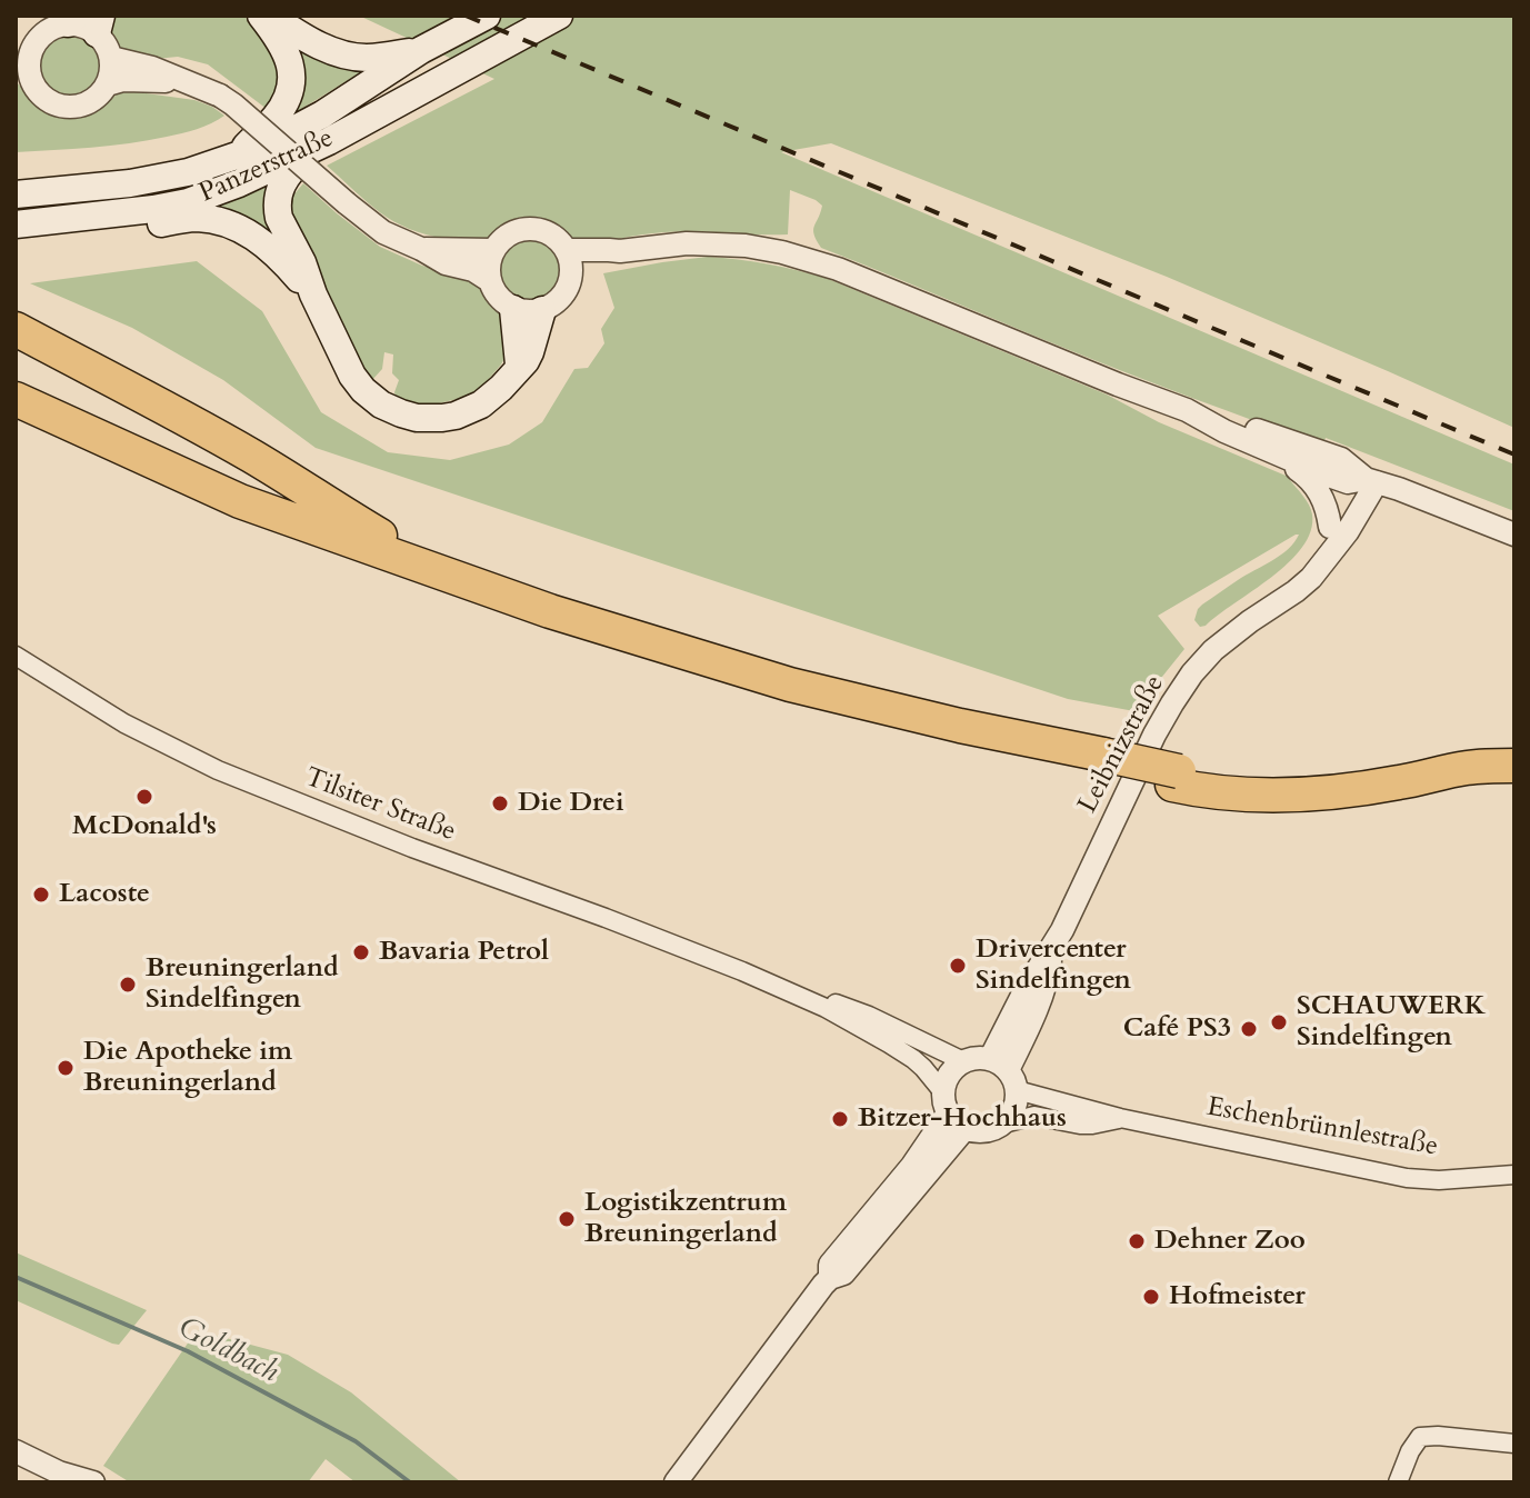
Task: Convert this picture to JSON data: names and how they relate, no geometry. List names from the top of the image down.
{
  "streets": {
    "main road": ["Panzerstraße"],
    "street": ["Leibnizstraße", "Tilsiter Straße", "Eschenbrünnlestraße"]
  },
  "crossings": [
    ["Leibnizstraße", "Tilsiter Straße"],
    ["Leibnizstraße", "Eschenbrünnlestraße"],
    ["Tilsiter Straße", "Eschenbrünnlestraße"]
  ],
  "water": ["Goldbach"],
  "places": [
    "McDonald's",
    "Die Drei",
    "Lacoste",
    "Bavaria Petrol",
    "Drivercenter Sindelfingen",
    "Breuningerland Sindelfingen",
    "SCHAUWERK Sindelfingen",
    "Café PS3",
    "Die Apotheke im Breuningerland",
    "Bitzer-Hochhaus",
    "Logistikzentrum Breuningerland",
    "Dehner Zoo",
    "Hofmeister"
  ]
}
